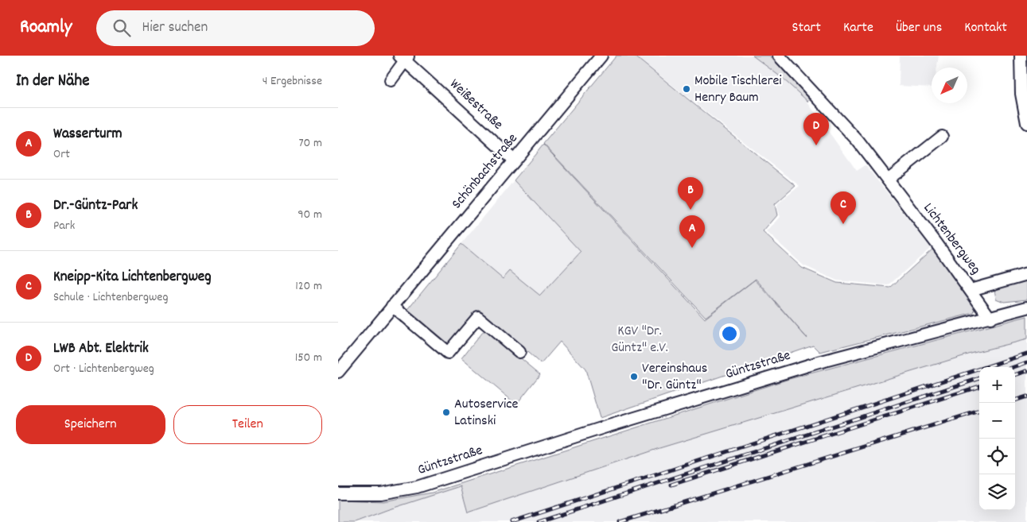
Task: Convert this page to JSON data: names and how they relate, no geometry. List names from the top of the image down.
{
  "streets": {
    "street": [
      "Weißestraße",
      "Schönbachstraße",
      "Lichtenbergweg",
      "Güntzstraße"
    ]
  },
  "crossings": [
    ["Weißestraße", "Schönbachstraße"],
    ["Lichtenbergweg", "Güntzstraße"]
  ],
  "parks": ["KGV \"Dr. Güntz\" e.V."],
  "places": ["Mobile Tischlerei Henry Baum", "Vereinshaus \"Dr. Güntz\"", "Autoservice Latinski"],
  "north": "bottom left",
  "page": {
    "header": "Roamly",
    "search": "Hier suchen",
    "nav": [
      "Start",
      "Karte",
      "Über uns",
      "Kontakt"
    ],
    "heading": ["In der Nähe", "4 Ergebnisse"],
    "list": [
      {
        "mark": "A",
        "name": "Wasserturm",
        "note": "Ort",
        "value": "70 m"
      },
      {
        "mark": "B",
        "name": "Dr.-Güntz-Park",
        "note": "Park",
        "value": "90 m"
      },
      {
        "mark": "C",
        "name": "Kneipp-Kita Lichtenbergweg",
        "note": "Schule · Lichtenbergweg",
        "value": "120 m"
      },
      {
        "mark": "D",
        "name": "LWB Abt. Elektrik",
        "note": "Ort · Lichtenbergweg",
        "value": "150 m"
      }
    ],
    "pins": [
      "D",
      "B",
      "C",
      "A"
    ],
    "map_buttons": ["+", "−"],
    "buttons": ["Speichern", "Teilen"]
  }
}
